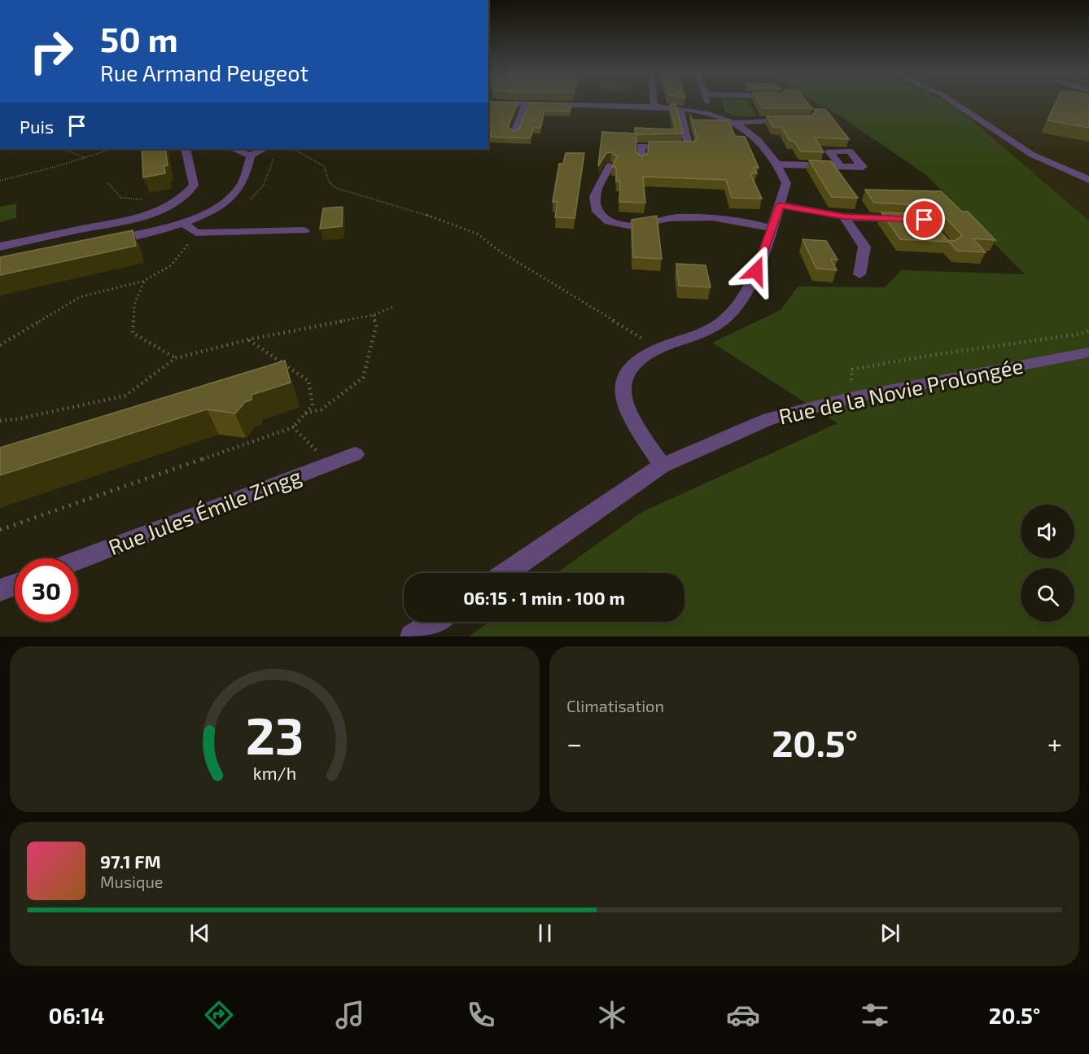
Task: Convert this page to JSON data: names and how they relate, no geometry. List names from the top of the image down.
{
  "streets": {
    "street": ["Rue de la Novie Prolongée", "Rue Jules Émile Zingg"]
  },
  "page": {
    "turn": ["50 m", "Rue Armand Peugeot"],
    "then": "Puis",
    "limit": "30",
    "trip": "06:15 · 1 min · 100 m",
    "tile": "Climatisation",
    "heat": ["−", "20.5°", "+"],
    "song": ["97.1 FM", "Musique"],
    "tabs": ["06:14", "20.5°"],
    "gauge": ["23", "km/h"]
  }
}
